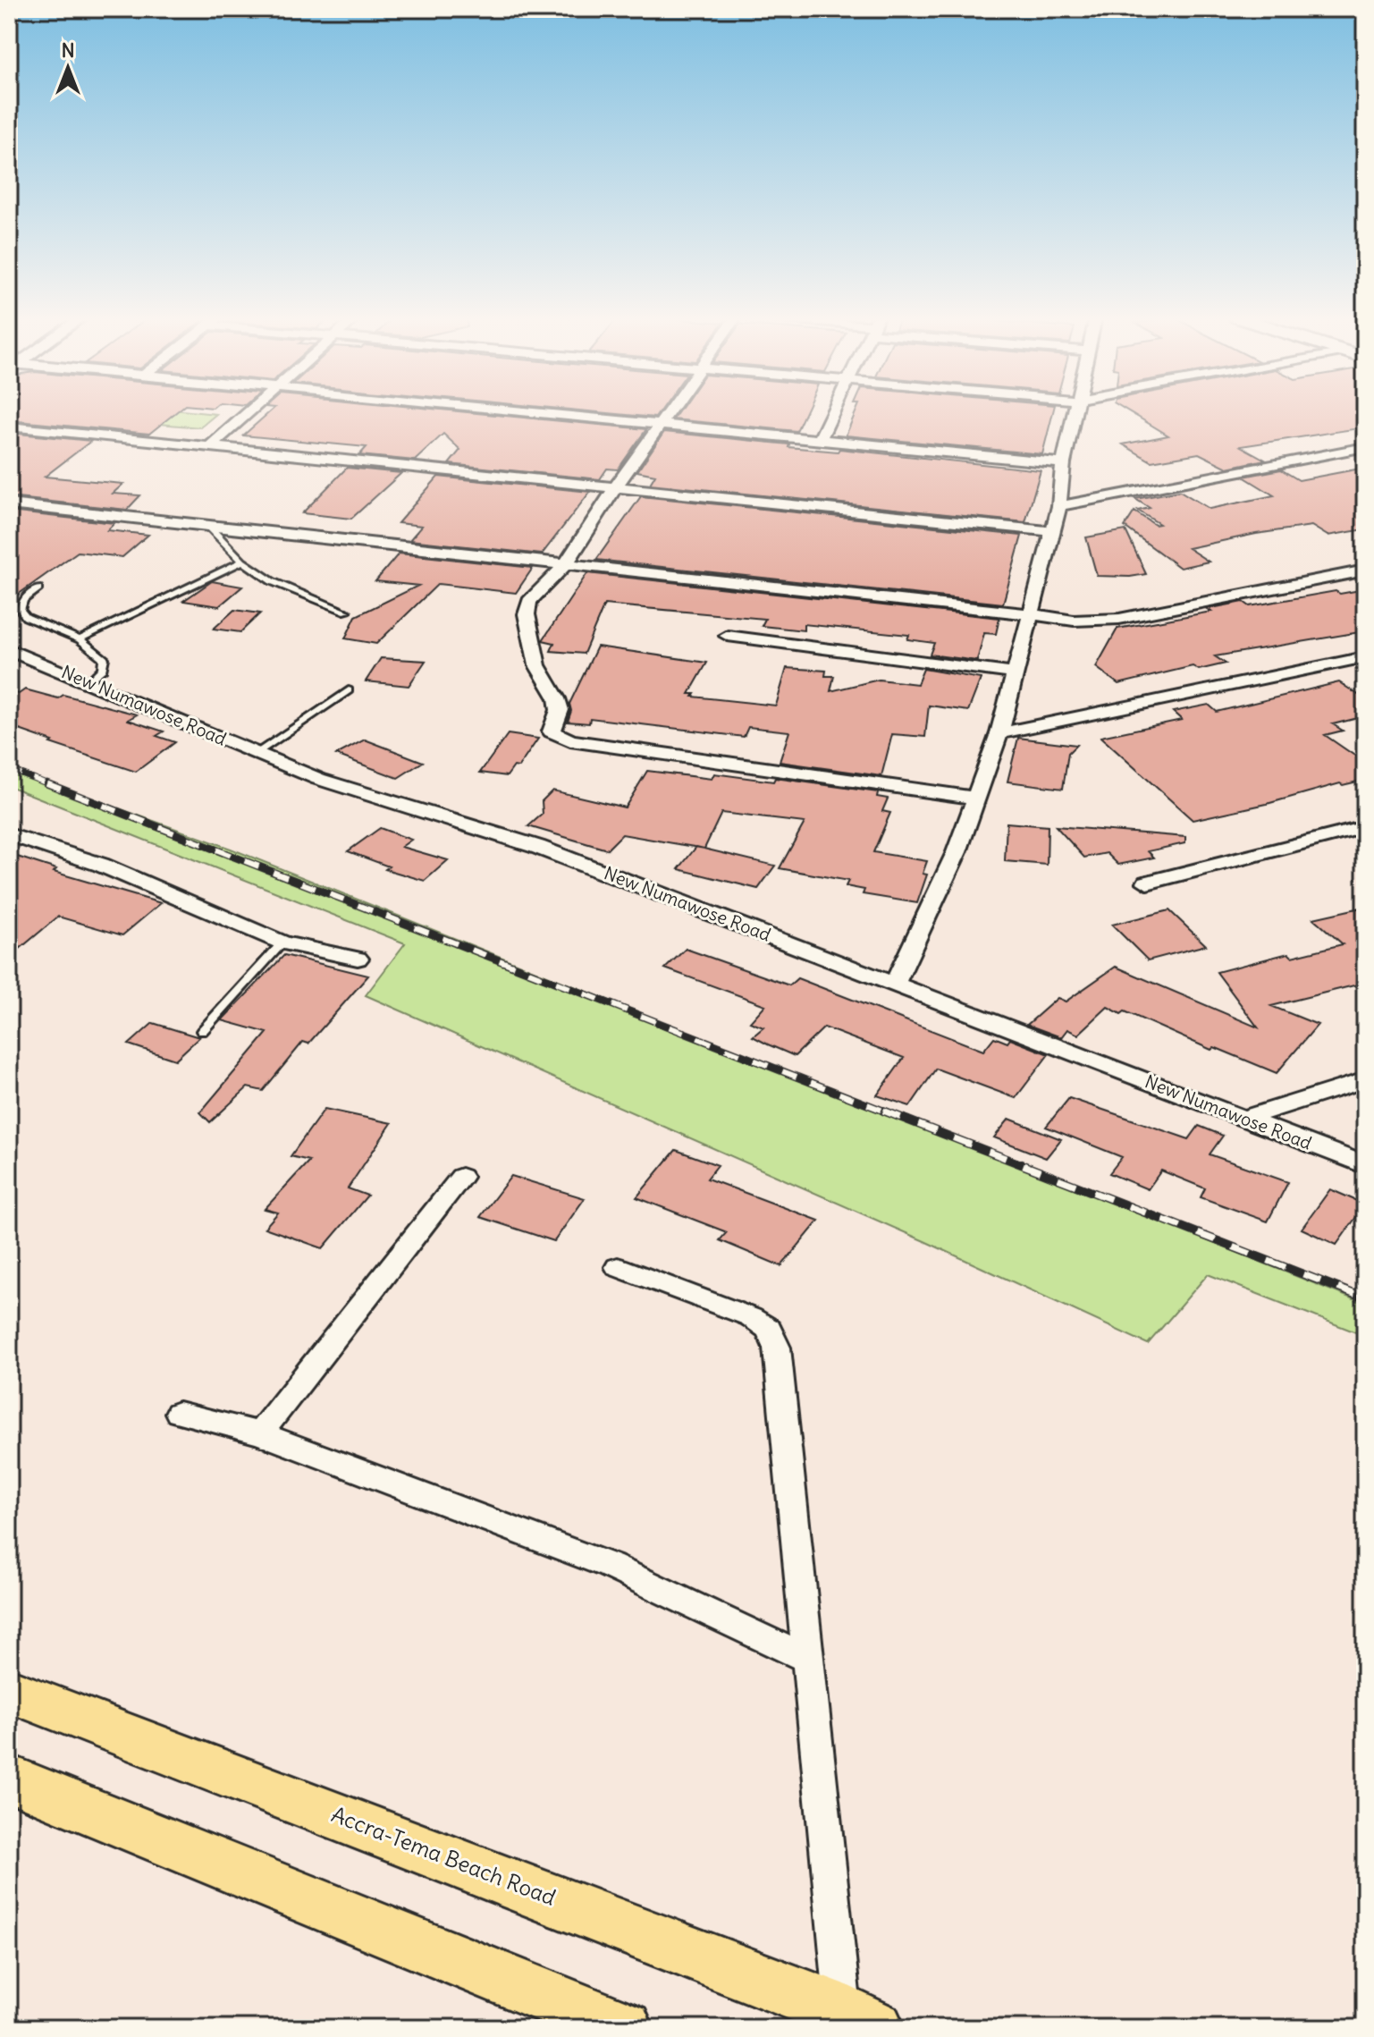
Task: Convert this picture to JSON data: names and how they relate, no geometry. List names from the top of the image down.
{
  "streets": {
    "main road": ["Accra-Tema Beach Road"],
    "street": ["New Numawose Road"]
  },
  "north": "top"
}
